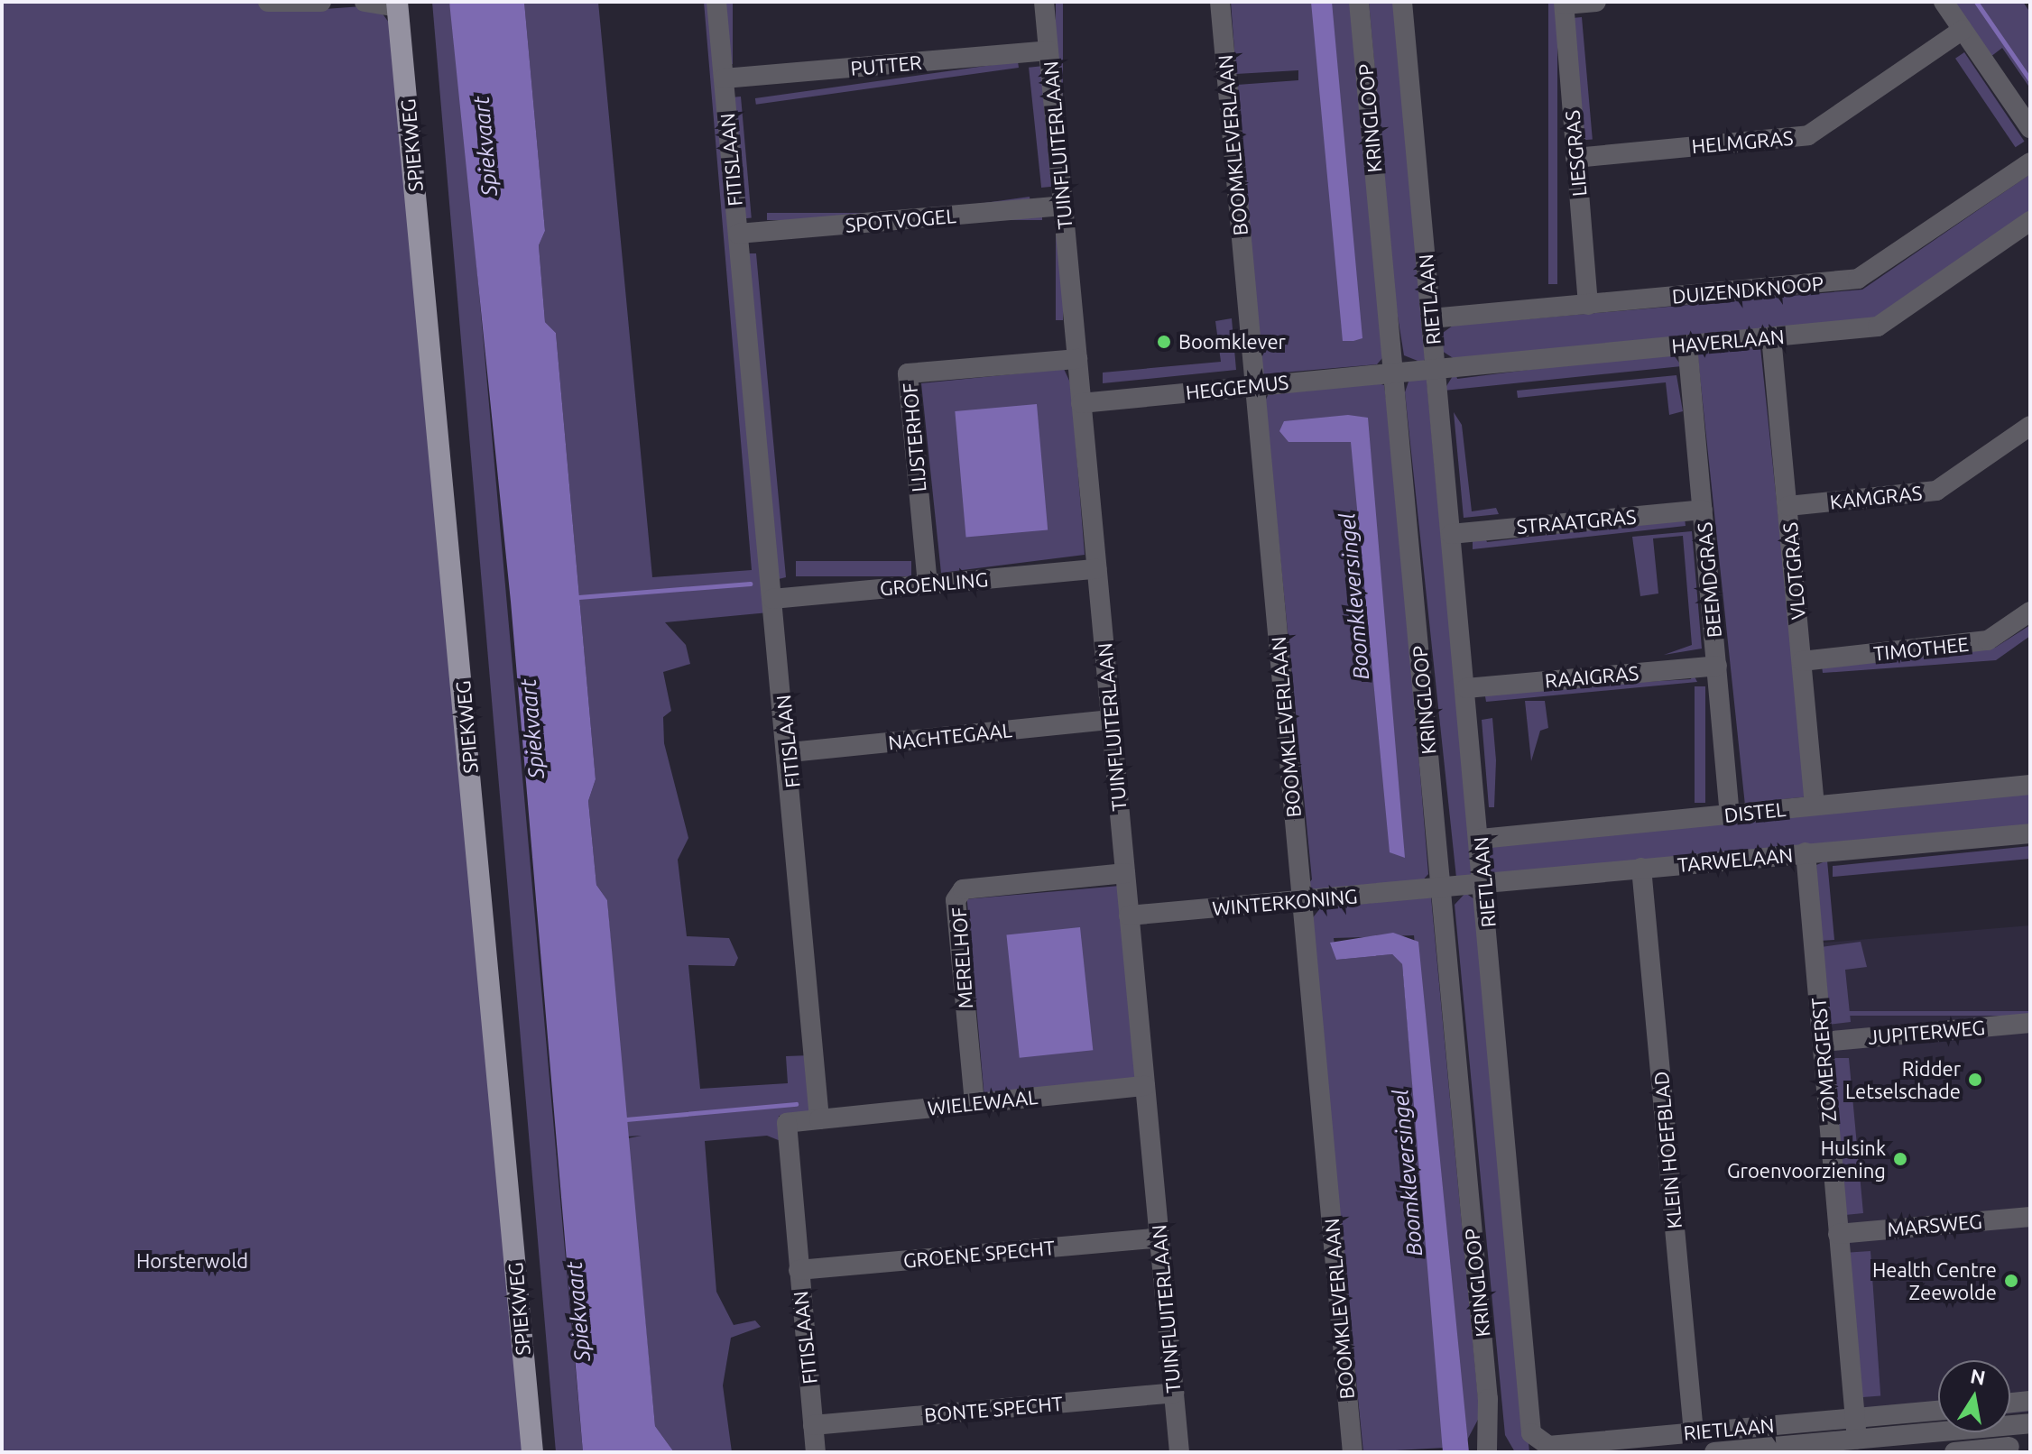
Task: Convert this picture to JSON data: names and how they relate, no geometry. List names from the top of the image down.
{
  "streets": {
    "main road": ["SPIEKWEG"],
    "street": [
      "PUTTER",
      "KRINGLOOP",
      "HELMGRAS",
      "TUINFLUITERLAAN",
      "BOOMKLEVERLAAN",
      "LIESGRAS",
      "FITISLAAN",
      "SPOTVOGEL",
      "DUIZENDKNOOP",
      "RIETLAAN",
      "HAVERLAAN",
      "HEGGEMUS",
      "LIJSTERHOF",
      "KAMGRAS",
      "STRAATGRAS",
      "VLOTGRAS",
      "BEEMDGRAS",
      "GROENLING",
      "TIMOTHEE",
      "RAAIGRAS",
      "NACHTEGAAL",
      "DISTEL",
      "TARWELAAN",
      "WINTERKONING",
      "MERELHOF",
      "JUPITERWEG",
      "ZOMERGERST",
      "WIELEWAAL",
      "KLEIN HOEFBLAD",
      "MARSWEG",
      "GROENE SPECHT",
      "BONTE SPECHT"
    ]
  },
  "crossings": [
    ["PUTTER", "TUINFLUITERLAAN"],
    ["PUTTER", "FITISLAAN"],
    ["KRINGLOOP", "HAVERLAAN"],
    ["KRINGLOOP", "HEGGEMUS"],
    ["KRINGLOOP", "TARWELAAN"],
    ["KRINGLOOP", "WINTERKONING"],
    ["HELMGRAS", "LIESGRAS"],
    ["TUINFLUITERLAAN", "SPOTVOGEL"],
    ["TUINFLUITERLAAN", "HEGGEMUS"],
    ["TUINFLUITERLAAN", "LIJSTERHOF"],
    ["TUINFLUITERLAAN", "GROENLING"],
    ["TUINFLUITERLAAN", "NACHTEGAAL"],
    ["TUINFLUITERLAAN", "WINTERKONING"],
    ["TUINFLUITERLAAN", "MERELHOF"],
    ["TUINFLUITERLAAN", "WIELEWAAL"],
    ["TUINFLUITERLAAN", "GROENE SPECHT"],
    ["TUINFLUITERLAAN", "BONTE SPECHT"],
    ["BOOMKLEVERLAAN", "HEGGEMUS"],
    ["BOOMKLEVERLAAN", "WINTERKONING"],
    ["LIESGRAS", "DUIZENDKNOOP"],
    ["FITISLAAN", "SPOTVOGEL"],
    ["FITISLAAN", "GROENLING"],
    ["FITISLAAN", "NACHTEGAAL"],
    ["FITISLAAN", "WIELEWAAL"],
    ["FITISLAAN", "GROENE SPECHT"],
    ["FITISLAAN", "BONTE SPECHT"],
    ["DUIZENDKNOOP", "RIETLAAN"],
    ["RIETLAAN", "HAVERLAAN"],
    ["RIETLAAN", "STRAATGRAS"],
    ["RIETLAAN", "RAAIGRAS"],
    ["RIETLAAN", "DISTEL"],
    ["RIETLAAN", "TARWELAAN"],
    ["RIETLAAN", "ZOMERGERST"],
    ["RIETLAAN", "KLEIN HOEFBLAD"],
    ["HAVERLAAN", "HEGGEMUS"],
    ["HAVERLAAN", "VLOTGRAS"],
    ["HAVERLAAN", "BEEMDGRAS"],
    ["LIJSTERHOF", "GROENLING"],
    ["KAMGRAS", "VLOTGRAS"],
    ["STRAATGRAS", "BEEMDGRAS"],
    ["VLOTGRAS", "TIMOTHEE"],
    ["VLOTGRAS", "DISTEL"],
    ["BEEMDGRAS", "RAAIGRAS"],
    ["BEEMDGRAS", "DISTEL"],
    ["TARWELAAN", "WINTERKONING"],
    ["TARWELAAN", "ZOMERGERST"],
    ["TARWELAAN", "KLEIN HOEFBLAD"],
    ["MERELHOF", "WIELEWAAL"],
    ["JUPITERWEG", "ZOMERGERST"],
    ["ZOMERGERST", "MARSWEG"]
  ],
  "water": ["Spiekvaart", "Boomkleversingel"],
  "parks": ["Horsterwold"],
  "places": [
    "Boomklever",
    "Ridder Letselschade",
    "Hulsink Groenvoorziening",
    "Health Centre Zeewolde"
  ],
  "north": "top"
}
